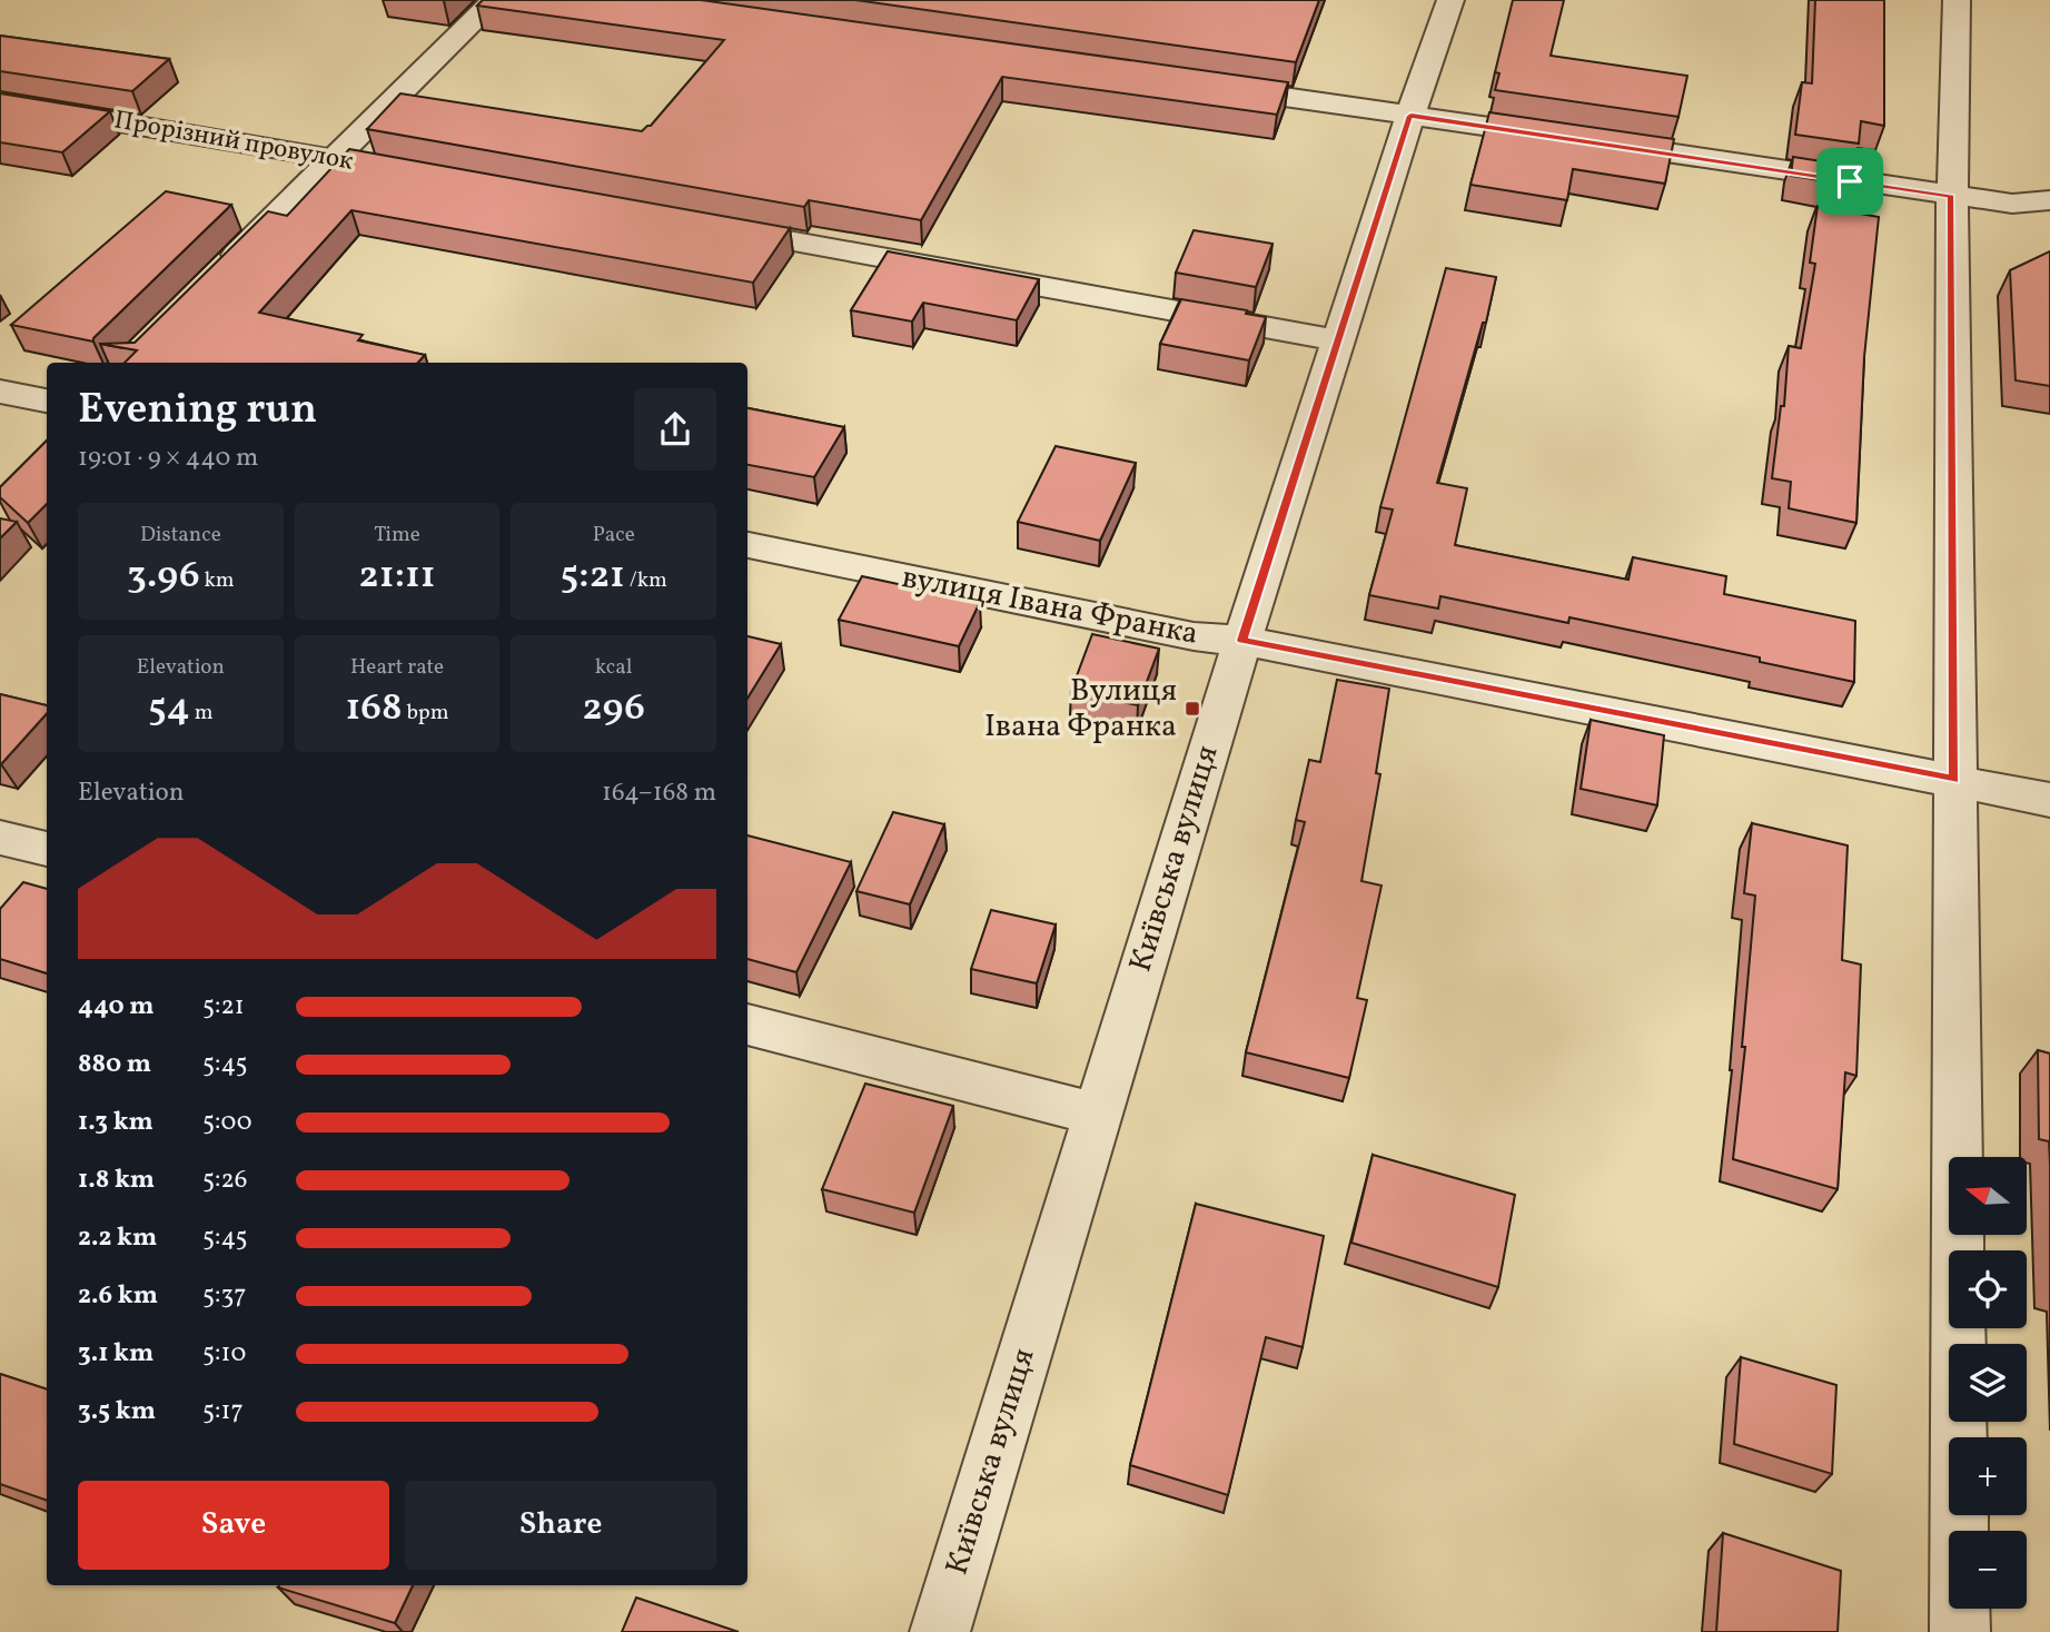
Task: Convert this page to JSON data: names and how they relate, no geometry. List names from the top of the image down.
{
  "streets": {
    "street": ["Прорізний провулок", "вулиця Івана Франка", "Київська вулиця"]
  },
  "crossings": [
    ["вулиця Івана Франка", "Київська вулиця"]
  ],
  "places": {
    "transit": ["Вулиця Івана Франка"]
  },
  "north": "left",
  "page": {
    "heading": ["Evening run", "19:01 · 9 × 440 m"],
    "stats": [
      ["Distance", "3.96 km"],
      ["Time", "21:11"],
      ["Pace", "5:21 /km"],
      ["Elevation", "54 m"],
      ["Heart rate", "168 bpm"],
      ["kcal", "296"]
    ],
    "chart": ["Elevation", "164–168 m"],
    "list": [
      {
        "name": "440 m",
        "note": "5:21"
      },
      {
        "name": "880 m",
        "note": "5:45"
      },
      {
        "name": "1.3 km",
        "note": "5:00"
      },
      {
        "name": "1.8 km",
        "note": "5:26"
      },
      {
        "name": "2.2 km",
        "note": "5:45"
      },
      {
        "name": "2.6 km",
        "note": "5:37"
      },
      {
        "name": "3.1 km",
        "note": "5:10"
      },
      {
        "name": "3.5 km",
        "note": "5:17"
      }
    ],
    "map_buttons": ["+", "−"],
    "buttons": ["Save", "Share"]
  }
}
